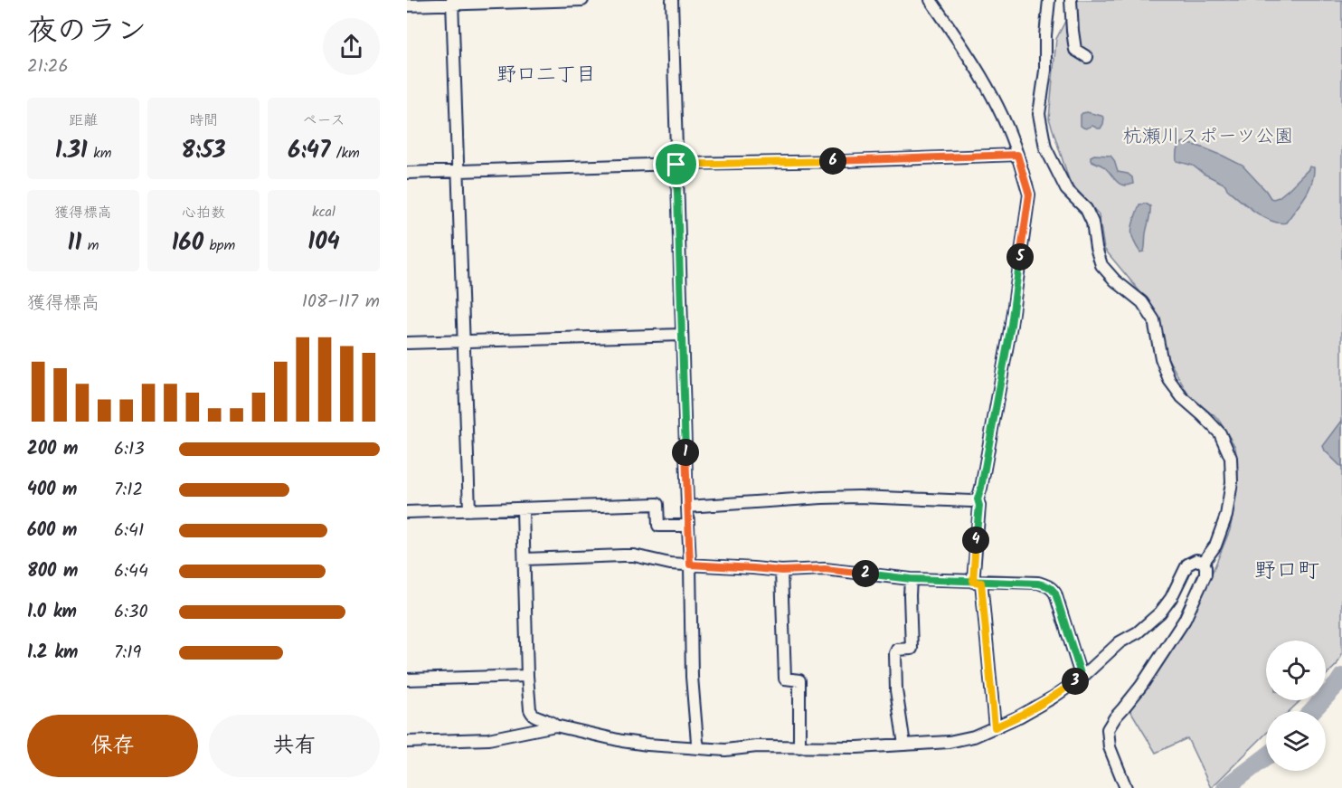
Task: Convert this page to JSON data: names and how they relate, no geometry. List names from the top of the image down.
{
  "districts": ["野口二丁目", "野口町"],
  "parks": ["杭瀬川スポーツ公園"],
  "page": {
    "heading": ["夜のラン", "21:26"],
    "stats": [
      ["距離", "1.31 km"],
      ["時間", "8:53"],
      ["ペース", "6:47 /km"],
      ["獲得標高", "11 m"],
      ["心拍数", "160 bpm"],
      ["kcal", "104"]
    ],
    "pins": [
      "6",
      "5",
      "1",
      "4",
      "2",
      "3"
    ],
    "chart": ["獲得標高", "108–117 m"],
    "list": [
      {
        "name": "200 m",
        "note": "6:13"
      },
      {
        "name": "400 m",
        "note": "7:12"
      },
      {
        "name": "600 m",
        "note": "6:41"
      },
      {
        "name": "800 m",
        "note": "6:44"
      },
      {
        "name": "1.0 km",
        "note": "6:30"
      },
      {
        "name": "1.2 km",
        "note": "7:19"
      }
    ],
    "buttons": ["保存", "共有"]
  }
}
